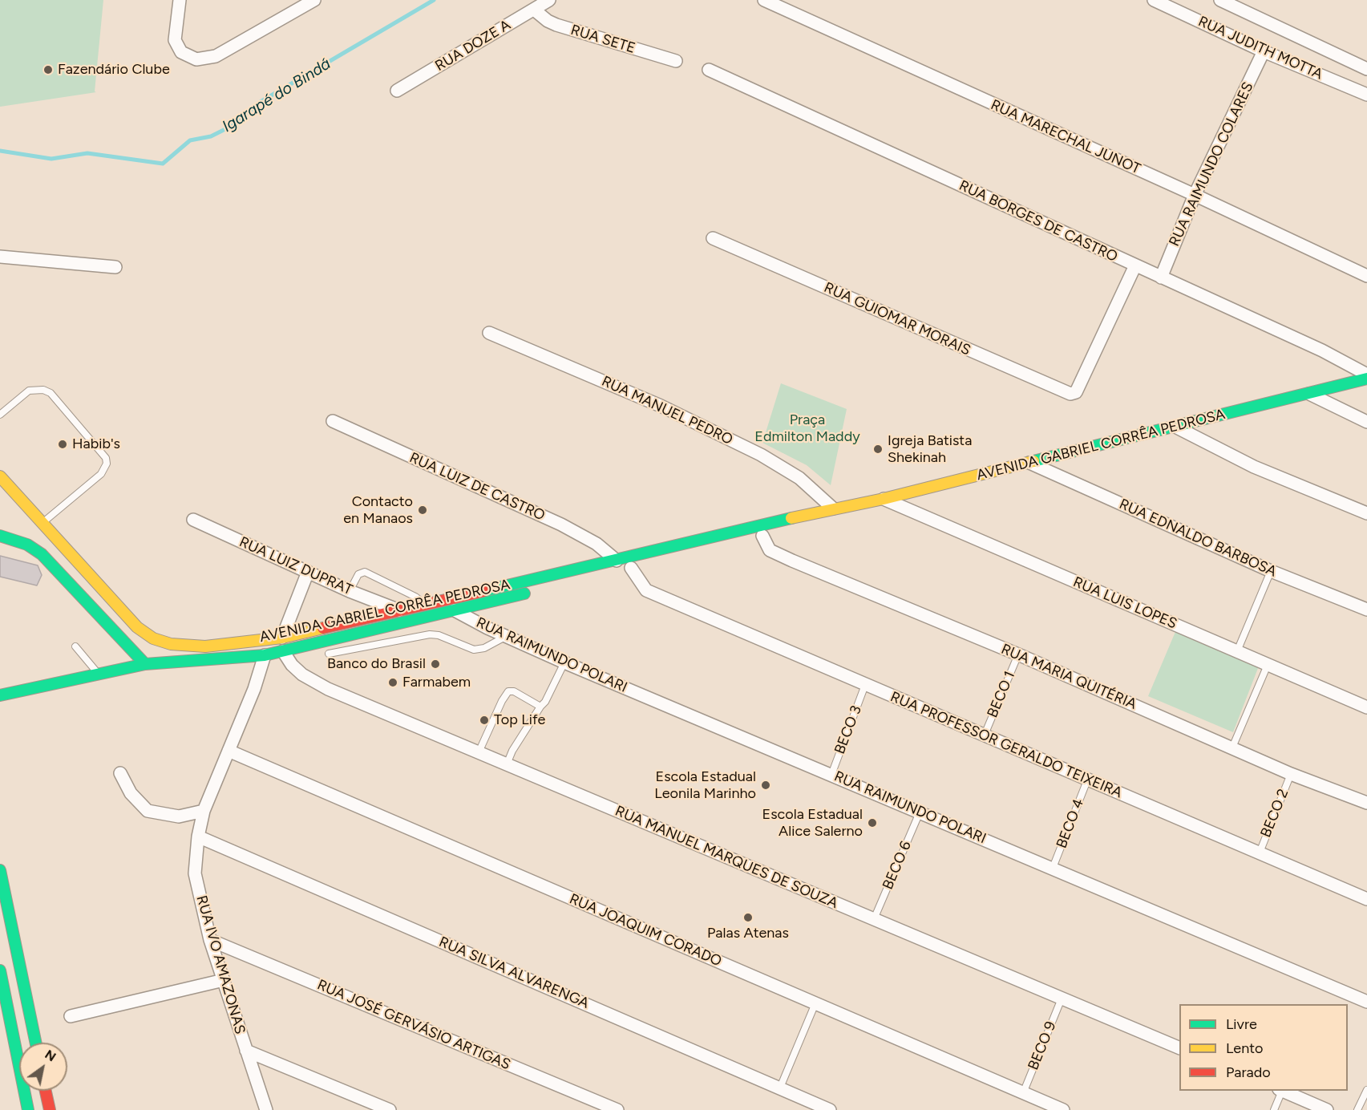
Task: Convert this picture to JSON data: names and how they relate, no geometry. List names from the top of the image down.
{
  "streets": {
    "street": [
      "RUA SETE",
      "RUA DOZE A",
      "RUA JUDITH MOTTA",
      "RUA MARECHAL JUNOT",
      "RUA RAIMUNDO COLARES",
      "RUA BORGES DE CASTRO",
      "RUA GUIOMAR MORAIS",
      "RUA MANUEL PEDRO",
      "AVENIDA GABRIEL CORRÊA PEDROSA",
      "RUA LUIZ DE CASTRO",
      "RUA EDNALDO BARBOSA",
      "RUA LUIZ DUPRAT",
      "RUA LUIS LOPES",
      "RUA RAIMUNDO POLARI",
      "RUA MARIA QUITÉRIA",
      "RUA PROFESSOR GERALDO TEIXEIRA",
      "RUA MANUEL MARQUES DE SOUZA",
      "RUA JOAQUIM CORADO",
      "RUA IVO AMAZONAS",
      "RUA SILVA ALVARENGA",
      "RUA JOSÉ GERVÁSIO ARTIGAS"
    ],
    "lane": [
      "BECO 1",
      "BECO 3",
      "BECO 2",
      "BECO 4",
      "BECO 6",
      "BECO 9"
    ]
  },
  "crossings": [
    ["RUA SETE", "RUA DOZE A"],
    ["RUA JUDITH MOTTA", "RUA RAIMUNDO COLARES"],
    ["RUA MARECHAL JUNOT", "RUA RAIMUNDO COLARES"],
    ["RUA RAIMUNDO COLARES", "RUA BORGES DE CASTRO"],
    ["RUA BORGES DE CASTRO", "RUA GUIOMAR MORAIS"],
    ["RUA MANUEL PEDRO", "AVENIDA GABRIEL CORRÊA PEDROSA"],
    ["AVENIDA GABRIEL CORRÊA PEDROSA", "RUA LUIZ DE CASTRO"],
    ["AVENIDA GABRIEL CORRÊA PEDROSA", "RUA EDNALDO BARBOSA"],
    ["AVENIDA GABRIEL CORRÊA PEDROSA", "RUA LUIZ DUPRAT"],
    ["AVENIDA GABRIEL CORRÊA PEDROSA", "RUA LUIS LOPES"],
    ["AVENIDA GABRIEL CORRÊA PEDROSA", "RUA RAIMUNDO POLARI"],
    ["AVENIDA GABRIEL CORRÊA PEDROSA", "RUA MARIA QUITÉRIA"],
    ["AVENIDA GABRIEL CORRÊA PEDROSA", "RUA PROFESSOR GERALDO TEIXEIRA"],
    ["AVENIDA GABRIEL CORRÊA PEDROSA", "RUA MANUEL MARQUES DE SOUZA"],
    ["AVENIDA GABRIEL CORRÊA PEDROSA", "RUA IVO AMAZONAS"],
    ["RUA RAIMUNDO POLARI", "BECO 3"],
    ["RUA RAIMUNDO POLARI", "BECO 4"],
    ["RUA RAIMUNDO POLARI", "BECO 6"],
    ["RUA MARIA QUITÉRIA", "BECO 1"],
    ["RUA MARIA QUITÉRIA", "BECO 2"],
    ["BECO 1", "RUA PROFESSOR GERALDO TEIXEIRA"],
    ["BECO 3", "RUA PROFESSOR GERALDO TEIXEIRA"],
    ["RUA PROFESSOR GERALDO TEIXEIRA", "BECO 2"],
    ["RUA PROFESSOR GERALDO TEIXEIRA", "BECO 4"],
    ["RUA MANUEL MARQUES DE SOUZA", "BECO 6"],
    ["RUA MANUEL MARQUES DE SOUZA", "BECO 9"],
    ["RUA JOAQUIM CORADO", "RUA IVO AMAZONAS"],
    ["RUA JOAQUIM CORADO", "BECO 9"],
    ["RUA IVO AMAZONAS", "RUA SILVA ALVARENGA"],
    ["RUA IVO AMAZONAS", "RUA JOSÉ GERVÁSIO ARTIGAS"]
  ],
  "water": ["Igarapé do Bindá"],
  "parks": ["Praça Edmilton Maddy"],
  "places": [
    "Fazendário Clube",
    "Habib's",
    "Igreja Batista Shekinah",
    "Contacto en Manaos",
    "Banco do Brasil",
    "Farmabem",
    "Top Life",
    "Escola Estadual Leonila Marinho",
    "Escola Estadual Alice Salerno",
    "Palas Atenas"
  ],
  "legend": ["Livre", "Lento", "Parado"],
  "north": "top right"
}
